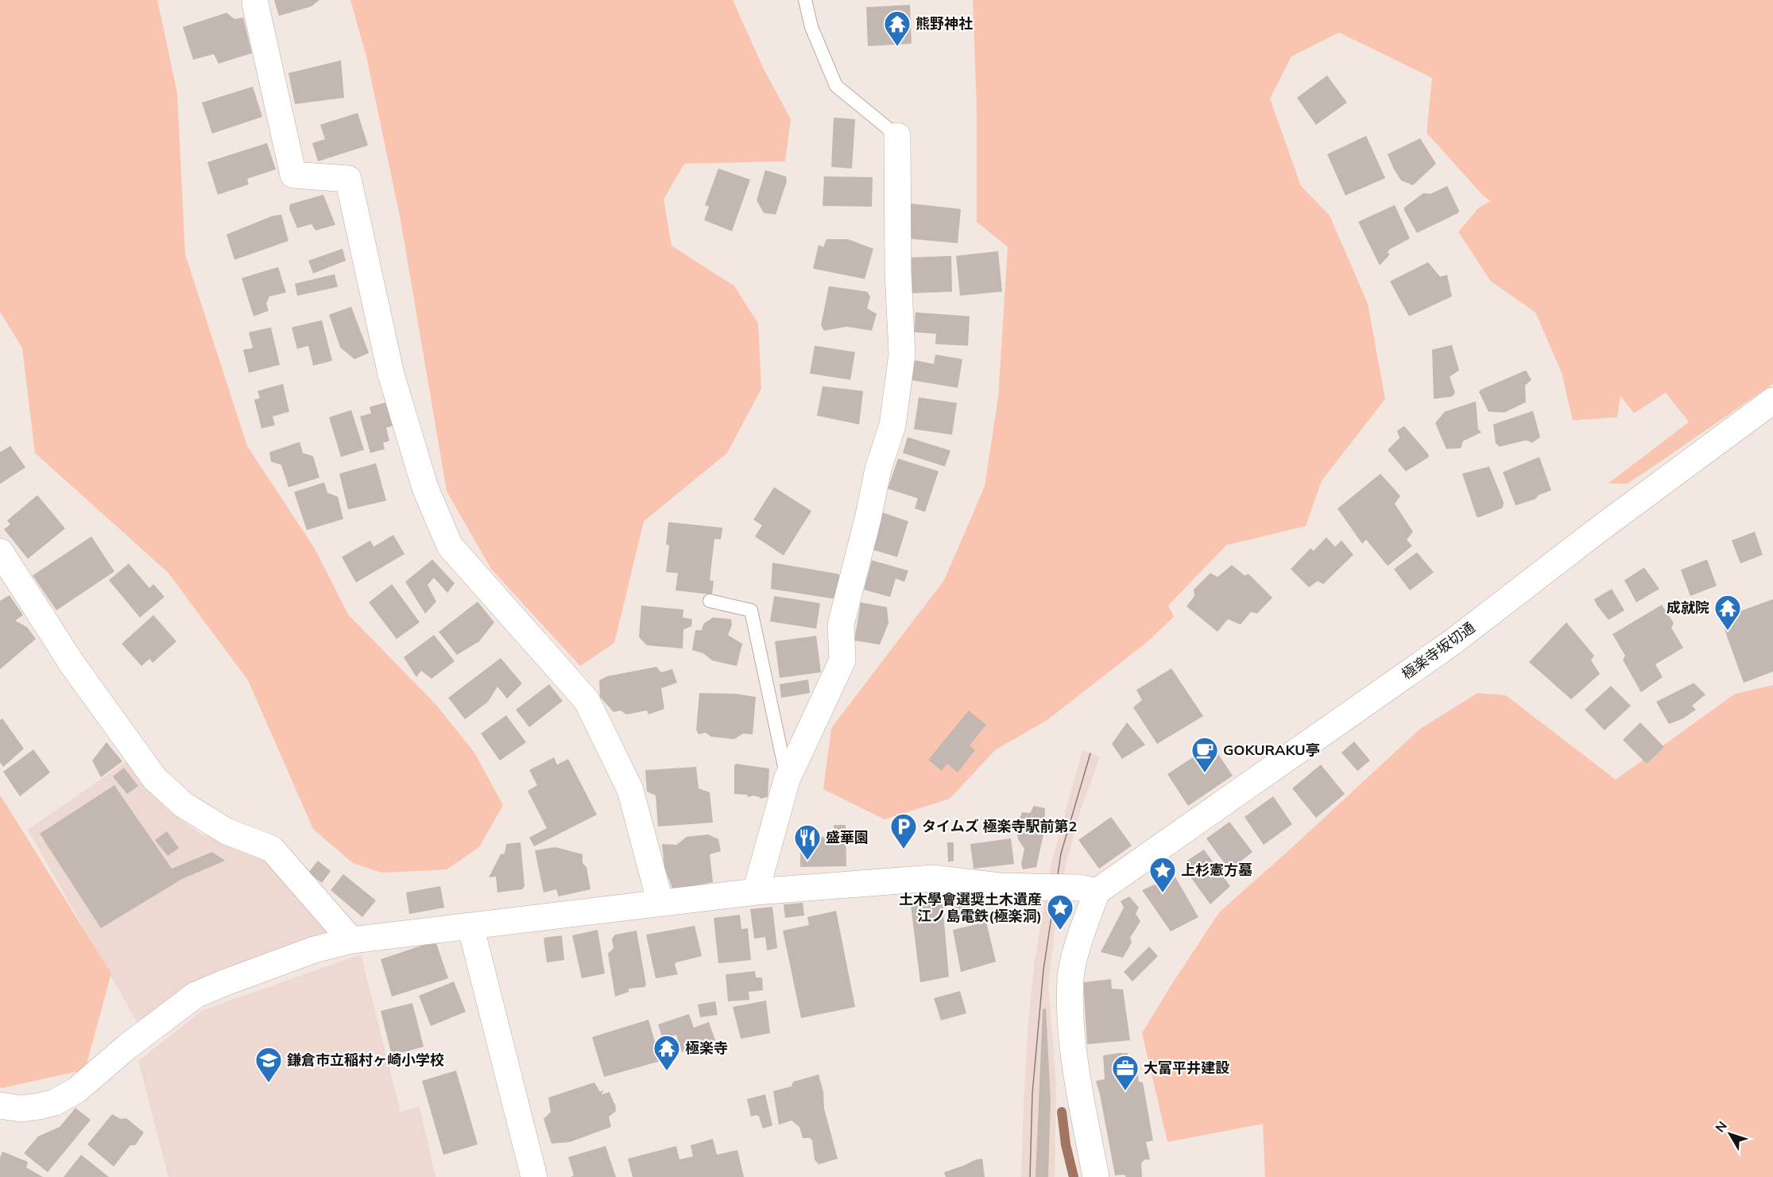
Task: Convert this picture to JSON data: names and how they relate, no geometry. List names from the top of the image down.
{
  "streets": {
    "street": ["極楽寺坂切通"]
  },
  "places": {
    "temple": ["熊野神社", "成就院", "極楽寺"],
    "cafe": ["GOKURAKU亭"],
    "parking": ["タイムズ 極楽寺駅前第2"],
    "restaurant": ["盛華園"],
    "place": ["上杉憲方墓", "土木學會選奨土木遺産 江ノ島電鉄(極楽洞)"],
    "school or university": ["鎌倉市立稲村ヶ崎小学校"],
    "office": ["大富平井建設"]
  },
  "north": "top left"
}
